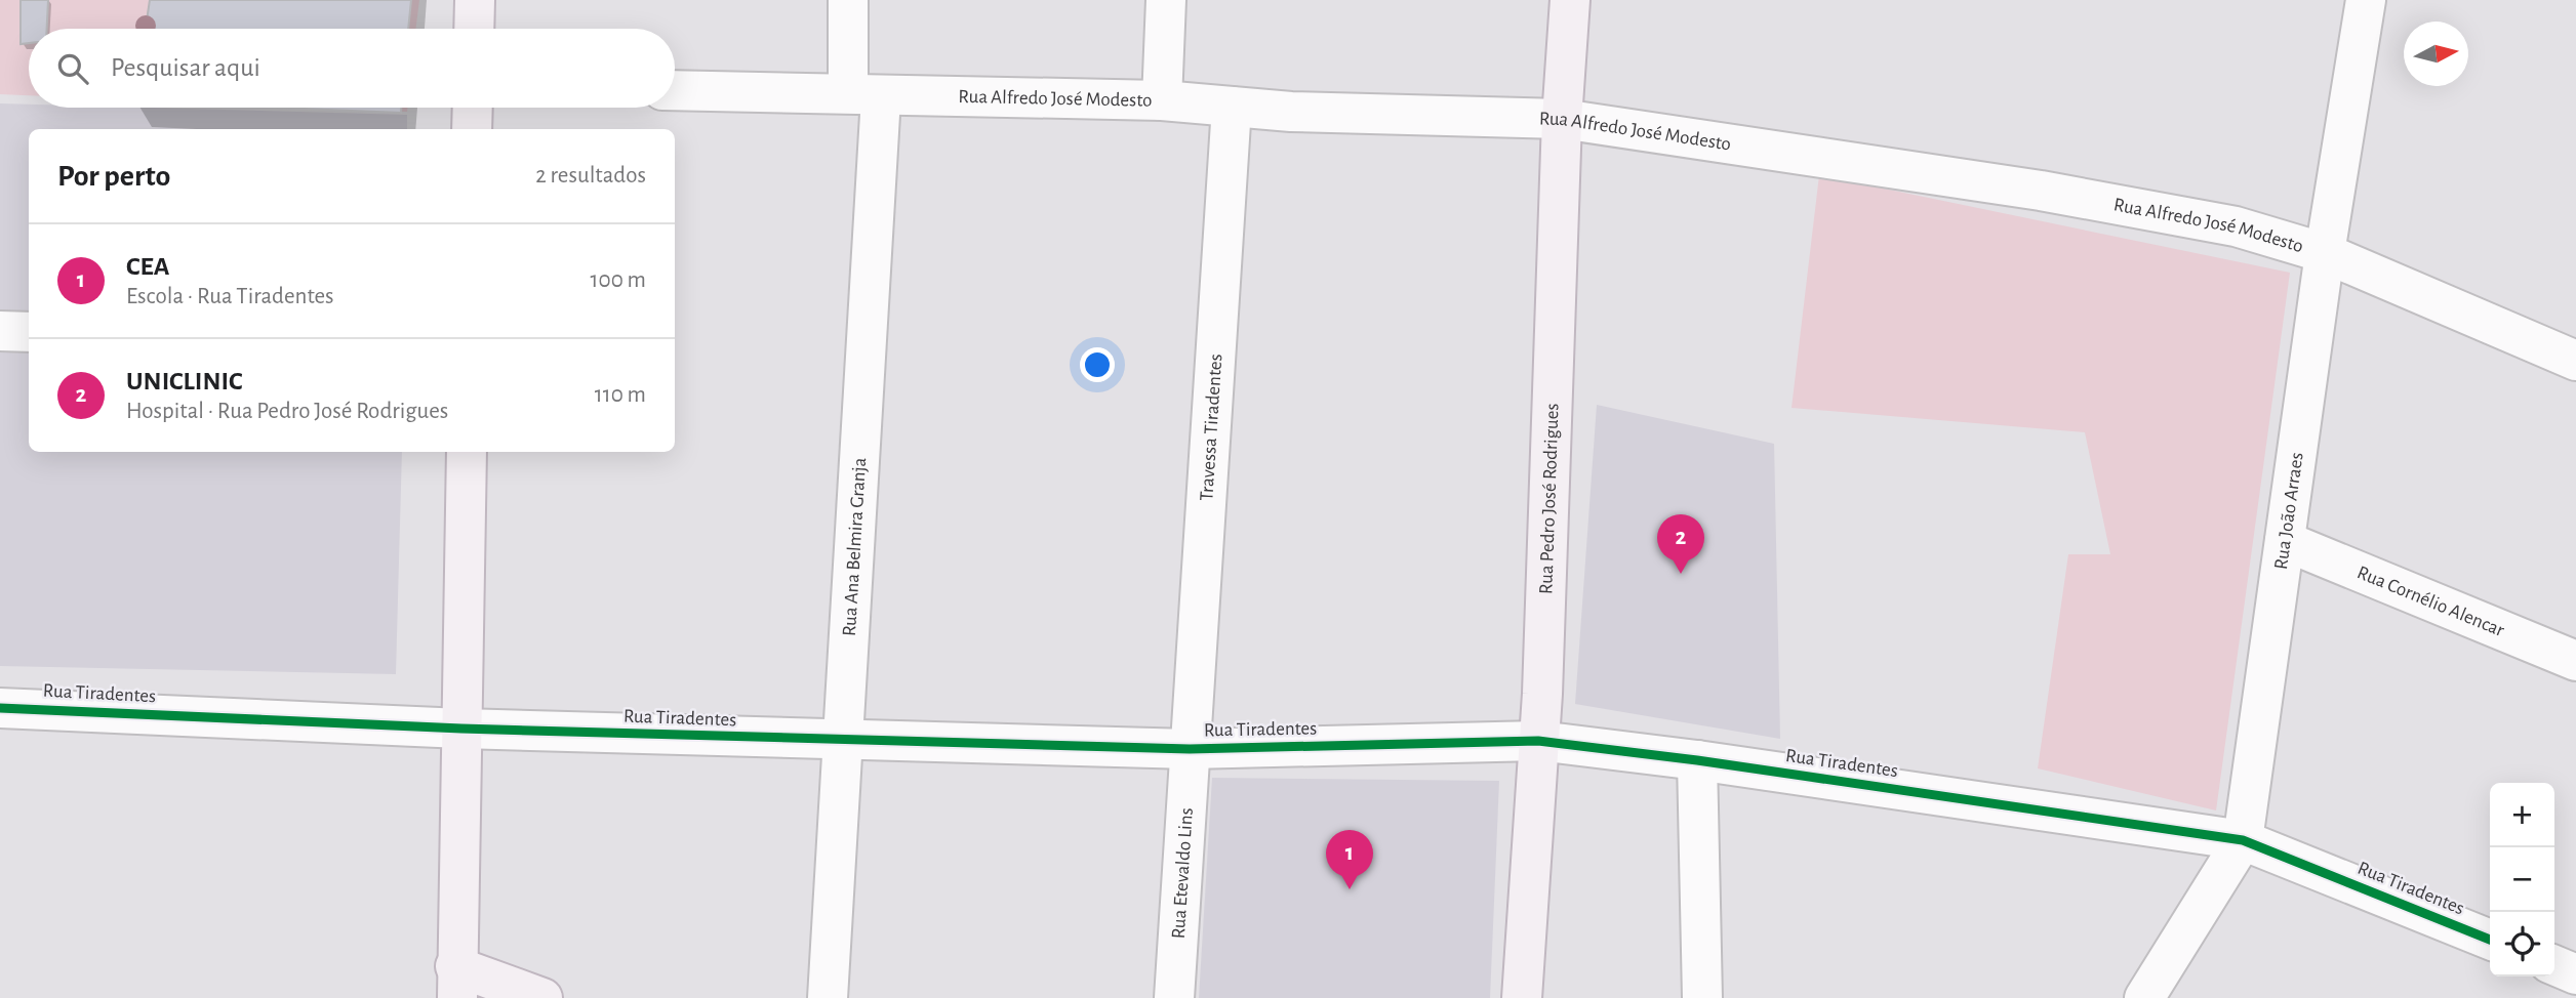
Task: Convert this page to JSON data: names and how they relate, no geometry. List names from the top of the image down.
{
  "streets": {
    "main road": ["Rua Pedro José Rodrigues"],
    "street": [
      "Rua Alfredo José Modesto",
      "Travessa Tiradentes",
      "Rua João Arraes",
      "Rua Ana Belmira Granja",
      "Rua Cornélio Alencar",
      "Rua Tiradentes",
      "Rua Etevaldo Lins"
    ]
  },
  "crossings": [
    ["Rua Alfredo José Modesto", "Travessa Tiradentes"],
    ["Rua Alfredo José Modesto", "Rua Pedro José Rodrigues"],
    ["Rua Alfredo José Modesto", "Rua João Arraes"],
    ["Rua Alfredo José Modesto", "Rua Ana Belmira Granja"],
    ["Travessa Tiradentes", "Rua Tiradentes"],
    ["Travessa Tiradentes", "Rua Etevaldo Lins"],
    ["Rua Pedro José Rodrigues", "Rua Tiradentes"],
    ["Rua João Arraes", "Rua Cornélio Alencar"],
    ["Rua João Arraes", "Rua Tiradentes"],
    ["Rua Ana Belmira Granja", "Rua Tiradentes"],
    ["Rua Tiradentes", "Rua Etevaldo Lins"]
  ],
  "north": "right",
  "page": {
    "search": "Pesquisar aqui",
    "heading": ["Por perto", "2 resultados"],
    "list": [
      {
        "mark": "1",
        "name": "CEA",
        "note": "Escola · Rua Tiradentes",
        "value": "100 m"
      },
      {
        "mark": "2",
        "name": "UNICLINIC",
        "note": "Hospital · Rua Pedro José Rodrigues",
        "value": "110 m"
      }
    ],
    "pins": ["2", "1"],
    "map_buttons": ["+", "−"]
  }
}
